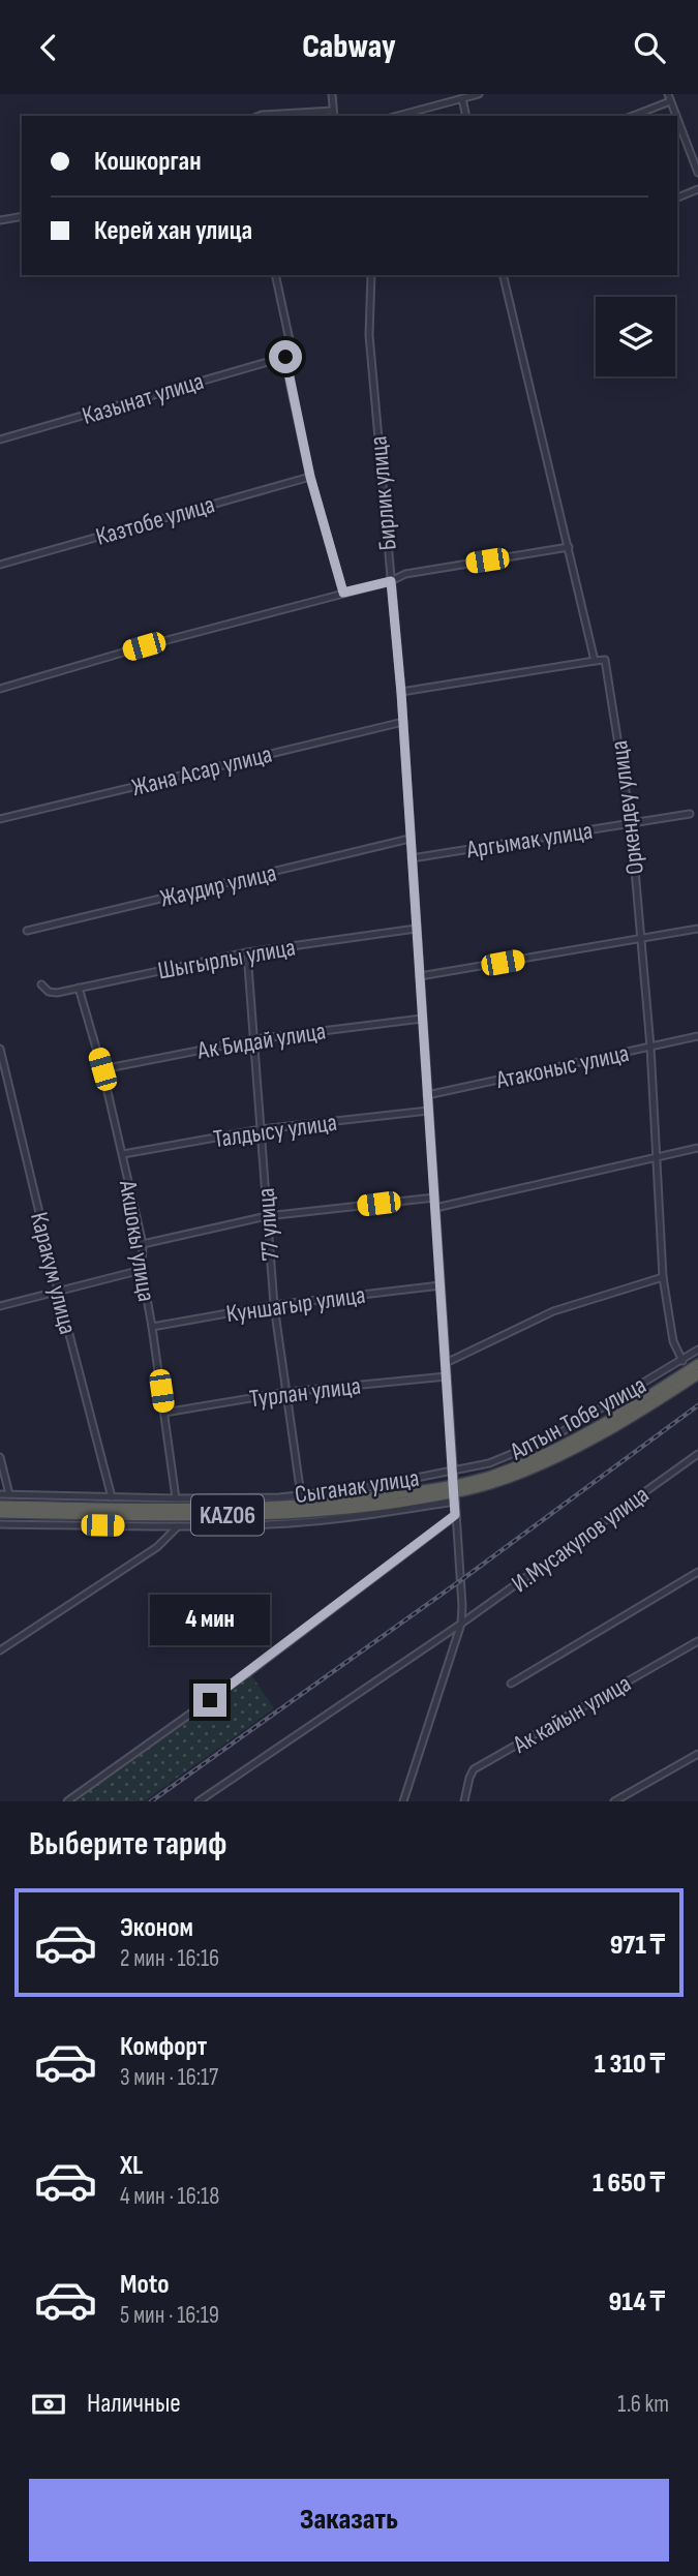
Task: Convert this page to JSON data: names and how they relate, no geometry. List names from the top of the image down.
{
  "streets": {
    "highway": ["KАZ06"],
    "street": [
      "Казынат улица",
      "Бирлик улица",
      "Казтобе улица",
      "Жана Асар улица",
      "Оркендеу улица",
      "Аргымак улица",
      "Жаудир улица",
      "Шыгырлы улица",
      "Ак Бидай улица",
      "Атаконыс улица",
      "Талдысу улица",
      "77 улица",
      "Акшокы улица",
      "Каракум улица",
      "Куншагыр улица",
      "Турлан улица",
      "Алтын Тобе улица",
      "Сыганак улица",
      "И.Мусакулов улица",
      "Ак кайын улица"
    ]
  },
  "crossings": [
    ["Бирлик улица", "Жана Асар улица"],
    ["Бирлик улица", "Аргымак улица"],
    ["Бирлик улица", "Жаудир улица"],
    ["Бирлик улица", "Шыгырлы улица"],
    ["Бирлик улица", "Ак Бидай улица"],
    ["Бирлик улица", "Атаконыс улица"],
    ["Бирлик улица", "Талдысу улица"],
    ["Бирлик улица", "Куншагыр улица"],
    ["Бирлик улица", "Турлан улица"],
    ["Бирлик улица", "Алтын Тобе улица"],
    ["Бирлик улица", "Сыганак улица"],
    ["Бирлик улица", "KАZ06"],
    ["Бирлик улица", "И.Мусакулов улица"],
    ["Оркендеу улица", "Аргымак улица"],
    ["Оркендеу улица", "Атаконыс улица"],
    ["Оркендеу улица", "Алтын Тобе улица"],
    ["Шыгырлы улица", "77 улица"],
    ["Шыгырлы улица", "Акшокы улица"],
    ["Ак Бидай улица", "77 улица"],
    ["Ак Бидай улица", "Акшокы улица"],
    ["Талдысу улица", "77 улица"],
    ["Талдысу улица", "Акшокы улица"],
    ["77 улица", "Куншагыр улица"],
    ["77 улица", "Турлан улица"],
    ["77 улица", "Сыганак улица"],
    ["Акшокы улица", "Куншагыр улица"],
    ["Акшокы улица", "Турлан улица"],
    ["Акшокы улица", "Сыганак улица"],
    ["Каракум улица", "Сыганак улица"],
    ["Алтын Тобе улица", "Сыганак улица"]
  ],
  "page": {
    "header": "Cabway",
    "banner": ["Кошкорган", "Керей хан улица"],
    "bubble": "4 мин",
    "heading": "Выберите тариф",
    "list": [
      {
        "name": "Эконом",
        "note": "2 мин · 16:16",
        "value": "971 ₸"
      },
      {
        "name": "Комфорт",
        "note": "3 мин · 16:17",
        "value": "1 310 ₸"
      },
      {
        "name": "XL",
        "note": "4 мин · 16:18",
        "value": "1 650 ₸"
      },
      {
        "name": "Moto",
        "note": "5 мин · 16:19",
        "value": "914 ₸"
      }
    ],
    "pay": ["Наличные", "1.6 km"],
    "buttons": "Заказать"
  }
}
